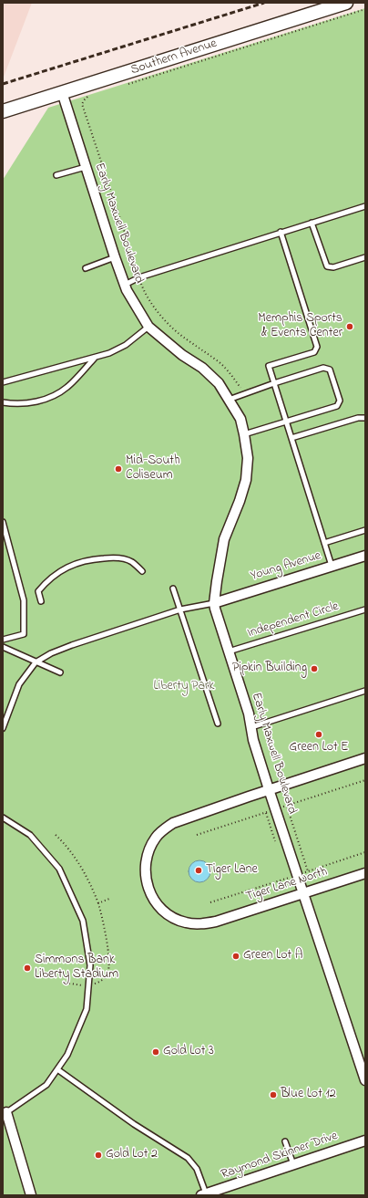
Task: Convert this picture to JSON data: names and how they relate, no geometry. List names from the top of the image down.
{
  "streets": {
    "main road": ["Southern Avenue"],
    "street": [
      "Early Maxwell Boulevard",
      "Young Avenue",
      "Tiger Lane North",
      "Raymond Skinner Drive"
    ],
    "lane": ["Independent Circle"]
  },
  "crossings": [
    ["Southern Avenue", "Early Maxwell Boulevard"],
    ["Early Maxwell Boulevard", "Young Avenue"],
    ["Early Maxwell Boulevard", "Independent Circle"],
    ["Early Maxwell Boulevard", "Tiger Lane North"]
  ],
  "parks": ["Liberty Park"],
  "places": [
    "Memphis Sports & Events Center",
    "Mid-South Coliseum",
    "Pipkin Building",
    "Green Lot E",
    "Tiger Lane",
    "Green Lot A",
    "Simmons Bank Liberty Stadium",
    "Gold Lot 3",
    "Blue Lot 12",
    "Gold Lot 2"
  ]
}
